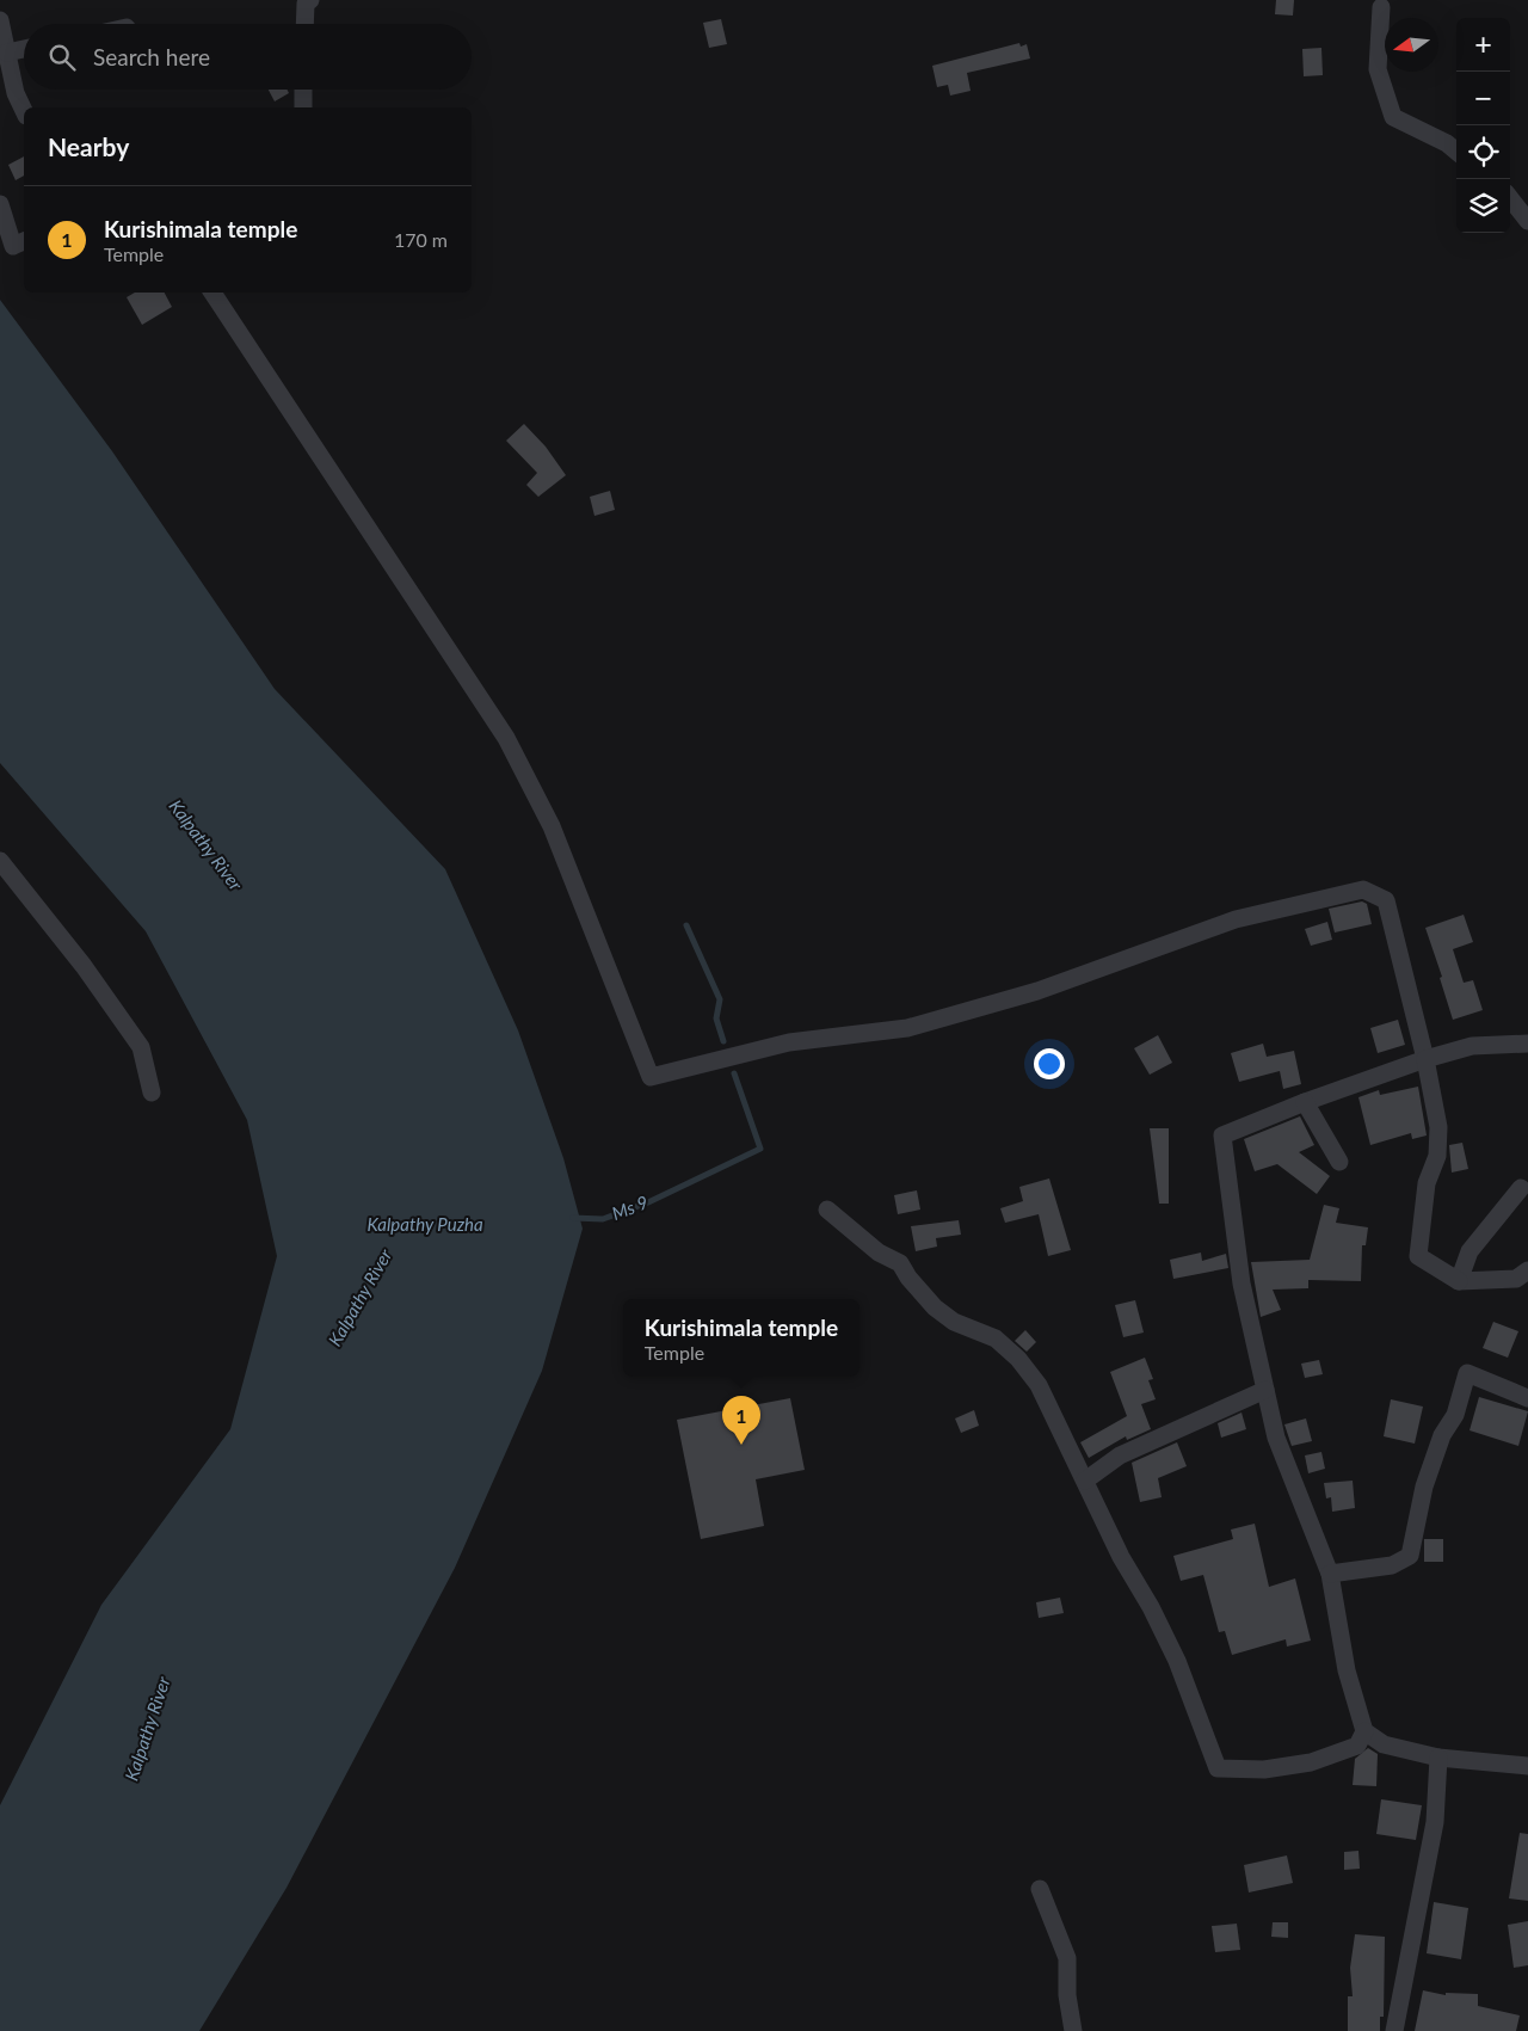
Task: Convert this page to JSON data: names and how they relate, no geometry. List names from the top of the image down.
{
  "water": ["Kalpathy River", "Ms 9", "Kalpathy Puzha"],
  "north": "left",
  "page": {
    "map_buttons": ["+", "−"],
    "search": "Search here",
    "heading": "Nearby",
    "list": [
      {
        "mark": "1",
        "name": "Kurishimala temple",
        "note": "Temple",
        "value": "170 m"
      }
    ],
    "popup": ["Kurishimala temple", "Temple"],
    "pins": "1"
  }
}
